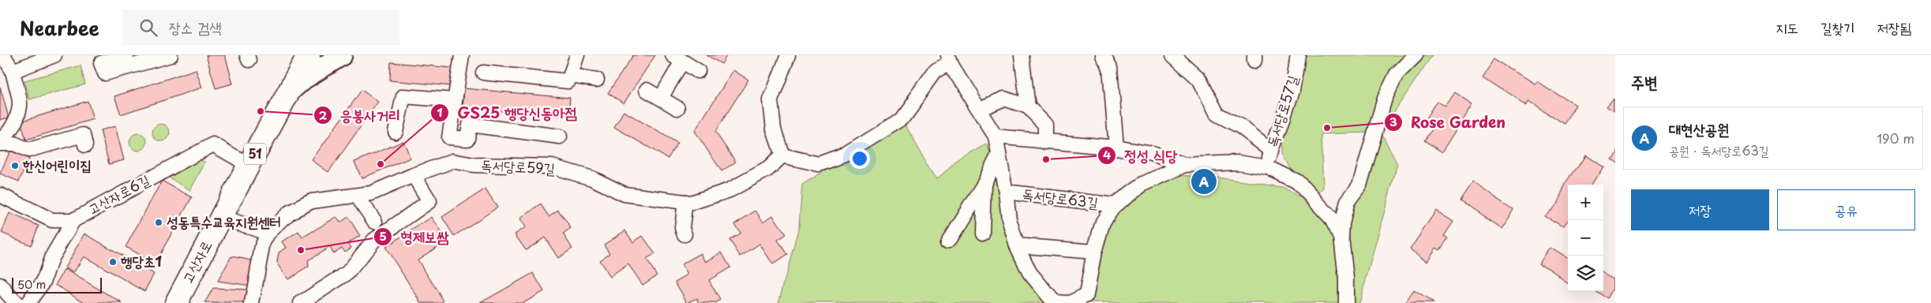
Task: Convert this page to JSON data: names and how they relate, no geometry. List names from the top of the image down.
{
  "streets": {
    "main road": ["51", "고산자로"],
    "street": [
      "독서당로57길",
      "독서당로59길",
      "고산자로6길",
      "독서당로63길"
    ]
  },
  "crossings": [
    ["독서당로57길", "독서당로63길"],
    ["고산자로6길", "고산자로"]
  ],
  "places": [
    "응봉사거리",
    "Rose Garden",
    "정성 식당",
    "GS25 행당신동아점",
    "한신어린이집",
    "성동특수교육지원센터",
    "형제보쌈",
    "행당초1"
  ],
  "scale_bar": "50 m",
  "page": {
    "header": "Nearbee",
    "search": "장소 검색",
    "nav": ["지도", "길찾기", "저장됨"],
    "heading": "주변",
    "list": [
      {
        "mark": "A",
        "name": "대현산공원",
        "note": "공원 · 독서당로63길",
        "value": "190 m"
      }
    ],
    "pins": "A",
    "buttons": ["저장", "공유"],
    "map_buttons": ["+", "−"],
    "scale": "50 m"
  }
}
